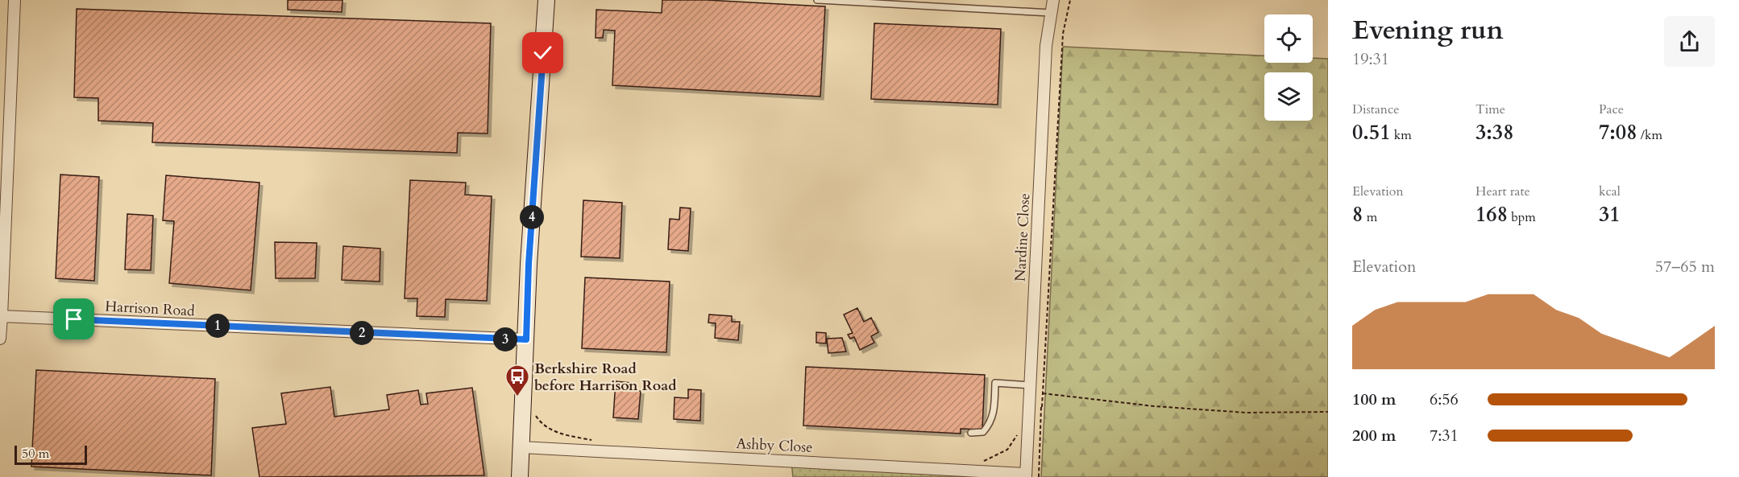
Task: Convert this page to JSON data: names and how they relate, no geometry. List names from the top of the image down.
{
  "streets": {
    "street": ["Nardine Close", "Harrison Road", "Ashby Close"]
  },
  "crossings": [
    ["Nardine Close", "Ashby Close"]
  ],
  "places": {
    "bus stop": ["Berkshire Road before Harrison Road"]
  },
  "scale_bar": "50 m",
  "page": {
    "heading": ["Evening run", "19:31"],
    "stats": [
      ["Distance", "0.51 km"],
      ["Time", "3:38"],
      ["Pace", "7:08 /km"],
      ["Elevation", "8 m"],
      ["Heart rate", "168 bpm"],
      ["kcal", "31"]
    ],
    "pins": [
      "4",
      "1",
      "2",
      "3"
    ],
    "chart": ["Elevation", "57–65 m"],
    "list": [
      {
        "name": "100 m",
        "note": "6:56"
      },
      {
        "name": "200 m",
        "note": "7:31"
      }
    ],
    "scale": "50 m"
  }
}
